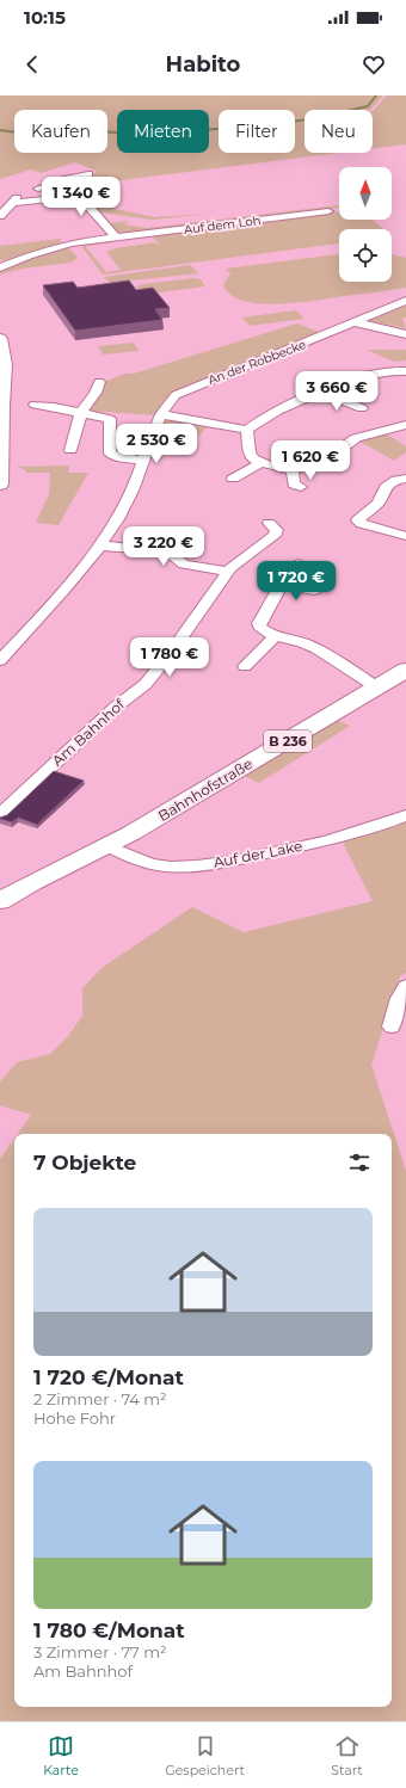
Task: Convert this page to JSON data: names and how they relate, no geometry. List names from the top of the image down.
{
  "streets": {
    "main road": ["B 236", "Bahnhofstraße"],
    "street": [
      "Auf dem Loh",
      "An der Robbecke",
      "Am Bahnhof",
      "Auf der Lake"
    ]
  },
  "crossings": [
    ["Bahnhofstraße", "Auf der Lake"]
  ],
  "north": "top",
  "page": {
    "status": "10:15",
    "header": "Habito",
    "chip": [
      "Kaufen",
      "Mieten",
      "Filter",
      "Neu"
    ],
    "price": [
      "1 340 €",
      "3 660 €",
      "2 530 €",
      "1 620 €",
      "3 220 €",
      "1 720 €",
      "1 780 €"
    ],
    "heading": "7 Objekte",
    "list": [
      {
        "name": "1 720 €/Monat",
        "note": "2 Zimmer · 74 m² · Hohe Fohr"
      },
      {
        "name": "1 780 €/Monat",
        "note": "3 Zimmer · 77 m² · Am Bahnhof"
      }
    ],
    "tabs": ["Karte", "Gespeichert", "Start"]
  }
}
